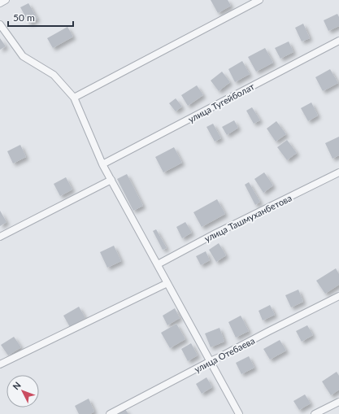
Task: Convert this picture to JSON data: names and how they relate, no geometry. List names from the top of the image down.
{
  "streets": {
    "street": ["улица Тугейболат", "улица Ташмуханбетова", "улица Отебаева"]
  },
  "scale_bar": "50 m",
  "north": "top left"
}
